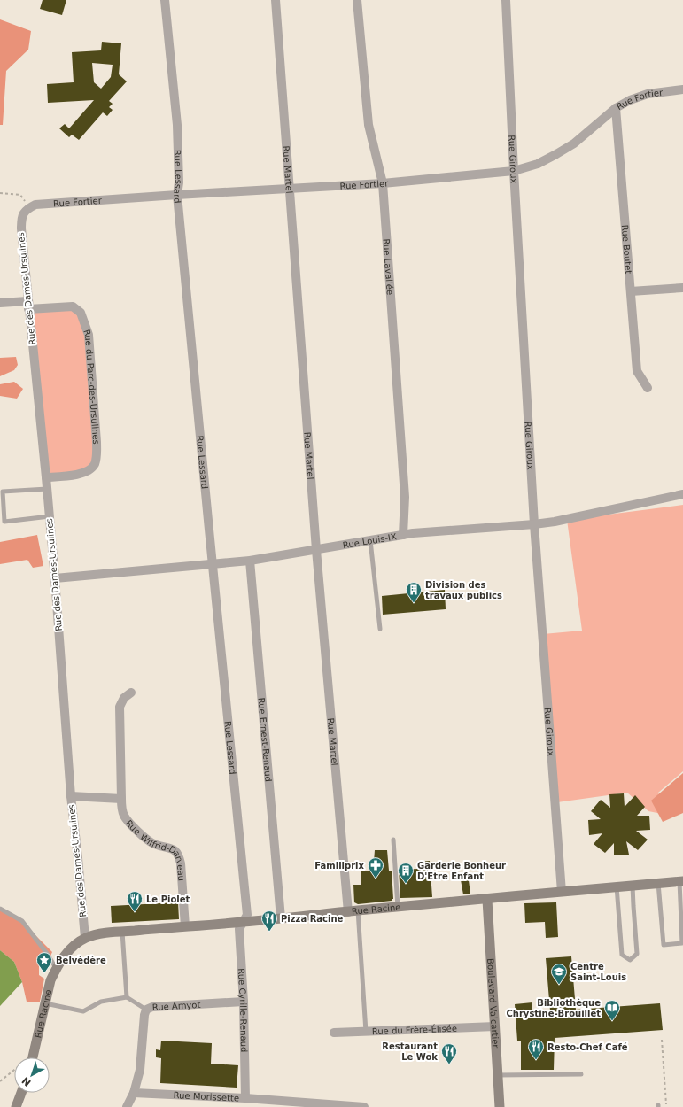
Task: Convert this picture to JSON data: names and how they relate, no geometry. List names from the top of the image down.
{
  "streets": {
    "main road": ["Rue Racine", "Boulevard Valcartier"],
    "street": [
      "Rue Fortier",
      "Rue Giroux",
      "Rue Martel",
      "Rue Lessard",
      "Rue Boutet",
      "Rue Lavallée",
      "Rue des Dames-Ursulines",
      "Rue du Parc-des-Ursulines",
      "Rue Louis-IX",
      "Rue Ernest-Renaud",
      "Rue Wilfrid-Darveau",
      "Rue Amyot",
      "Rue Cyrille-Renaud",
      "Rue du Frère-Élisée",
      "Rue Morissette"
    ]
  },
  "crossings": [
    ["Rue Fortier", "Rue Giroux"],
    ["Rue Fortier", "Rue Martel"],
    ["Rue Fortier", "Rue Lessard"],
    ["Rue Fortier", "Rue Boutet"],
    ["Rue Fortier", "Rue Lavallée"],
    ["Rue Fortier", "Rue des Dames-Ursulines"],
    ["Rue Giroux", "Rue Louis-IX"],
    ["Rue Giroux", "Rue Racine"],
    ["Rue Martel", "Rue Louis-IX"],
    ["Rue Martel", "Rue Racine"],
    ["Rue Lessard", "Rue Louis-IX"],
    ["Rue Lessard", "Rue Racine"],
    ["Rue Lessard", "Rue Cyrille-Renaud"],
    ["Rue Lavallée", "Rue Louis-IX"],
    ["Rue des Dames-Ursulines", "Rue du Parc-des-Ursulines"],
    ["Rue des Dames-Ursulines", "Rue Louis-IX"],
    ["Rue des Dames-Ursulines", "Rue Racine"],
    ["Rue Louis-IX", "Rue Ernest-Renaud"],
    ["Rue Ernest-Renaud", "Rue Racine"],
    ["Rue Wilfrid-Darveau", "Rue Racine"],
    ["Rue Racine", "Boulevard Valcartier"],
    ["Rue Racine", "Rue Cyrille-Renaud"],
    ["Boulevard Valcartier", "Rue du Frère-Élisée"],
    ["Rue Amyot", "Rue Cyrille-Renaud"],
    ["Rue Amyot", "Rue Morissette"],
    ["Rue Cyrille-Renaud", "Rue Morissette"]
  ],
  "places": {
    "building": ["Division des travaux publics", "Garderie Bonheur D'Etre Enfant"],
    "pharmacy": ["Familiprix"],
    "restaurant": [
      "Le Piolet",
      "Pizza Racine",
      "Resto-Chef Café",
      "Restaurant Le Wok"
    ],
    "place": ["Belvèdère"],
    "school or university": ["Centre Saint-Louis"],
    "library": ["Bibliothèque Chrystine-Brouillet"]
  },
  "north": "bottom left"
}
